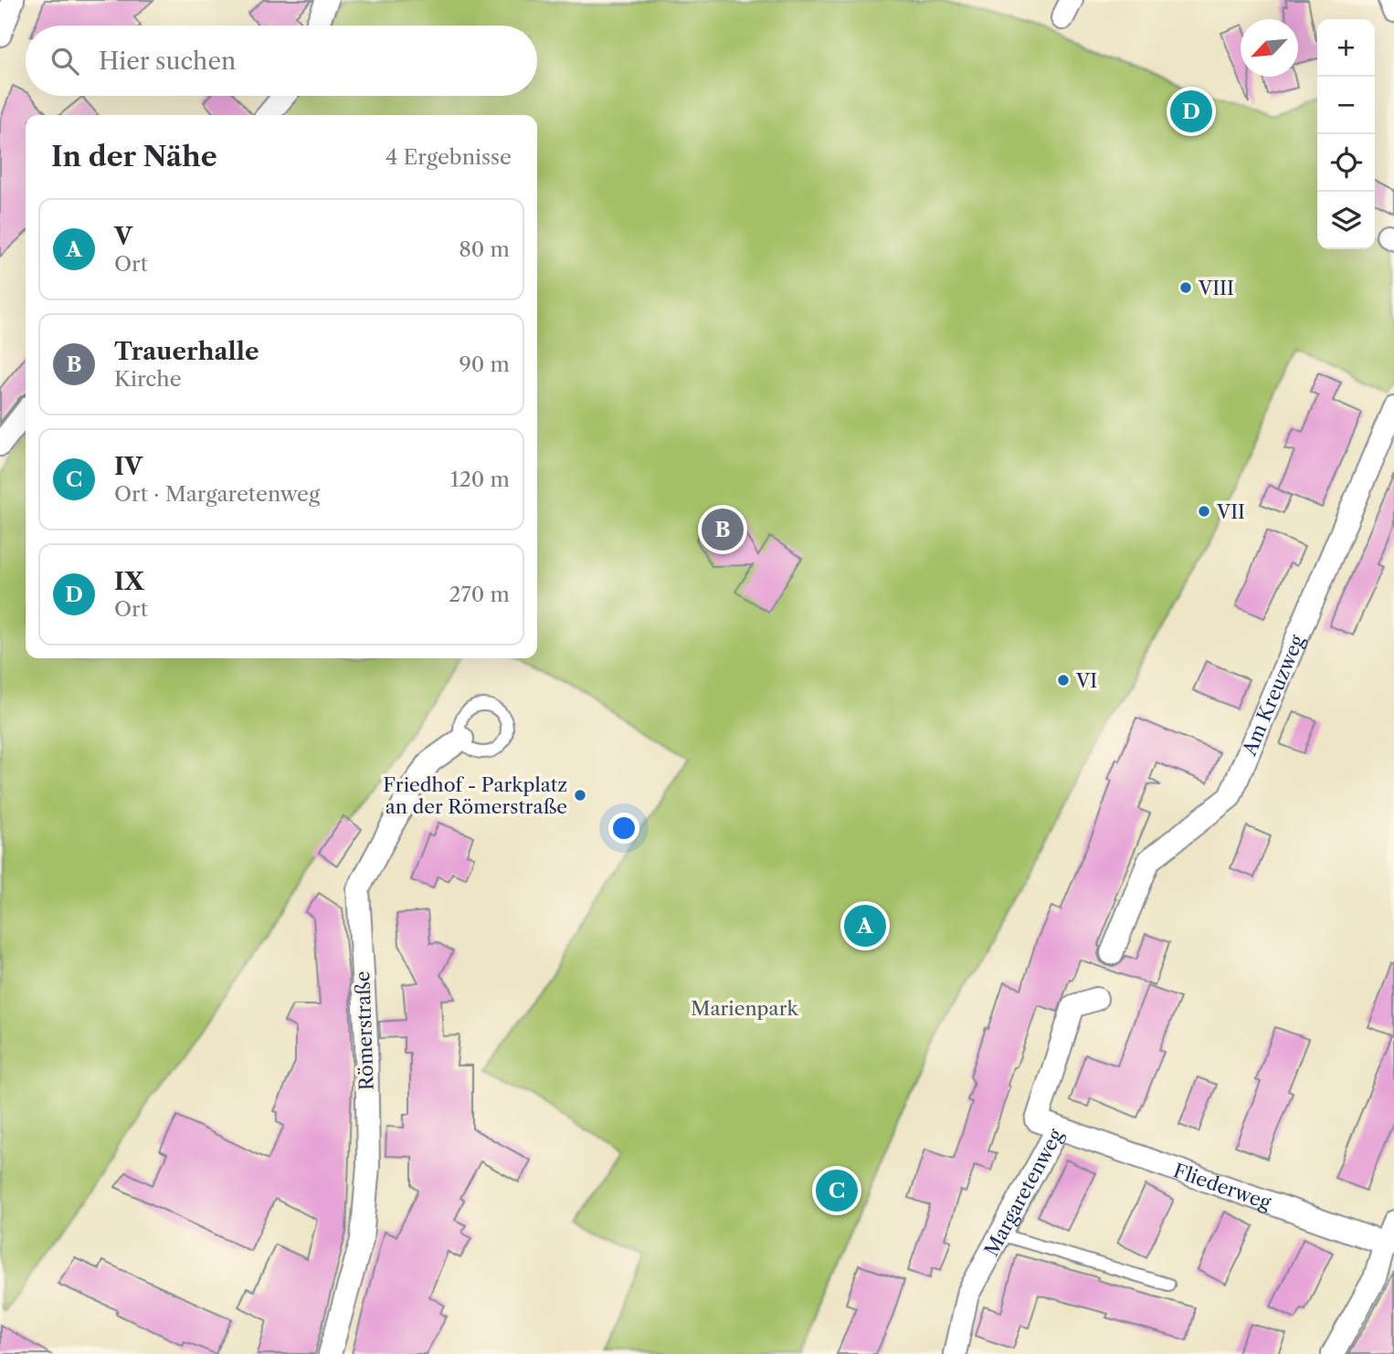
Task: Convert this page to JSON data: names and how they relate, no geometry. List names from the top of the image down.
{
  "streets": {
    "street": [
      "Am Kreuzweg",
      "Römerstraße",
      "Fliederweg",
      "Margaretenweg"
    ]
  },
  "crossings": [
    ["Fliederweg", "Margaretenweg"]
  ],
  "parks": ["Marienpark"],
  "places": [
    "VIII",
    "VII",
    "VI",
    "Friedhof - Parkplatz an der Römerstraße"
  ],
  "north": "bottom left",
  "page": {
    "map_buttons": ["+", "−"],
    "search": "Hier suchen",
    "pins": [
      "D",
      "B",
      "A",
      "C"
    ],
    "heading": ["In der Nähe", "4 Ergebnisse"],
    "list": [
      {
        "mark": "A",
        "name": "V",
        "note": "Ort",
        "value": "80 m"
      },
      {
        "mark": "B",
        "name": "Trauerhalle",
        "note": "Kirche",
        "value": "90 m"
      },
      {
        "mark": "C",
        "name": "IV",
        "note": "Ort · Margaretenweg",
        "value": "120 m"
      },
      {
        "mark": "D",
        "name": "IX",
        "note": "Ort",
        "value": "270 m"
      }
    ]
  }
}
